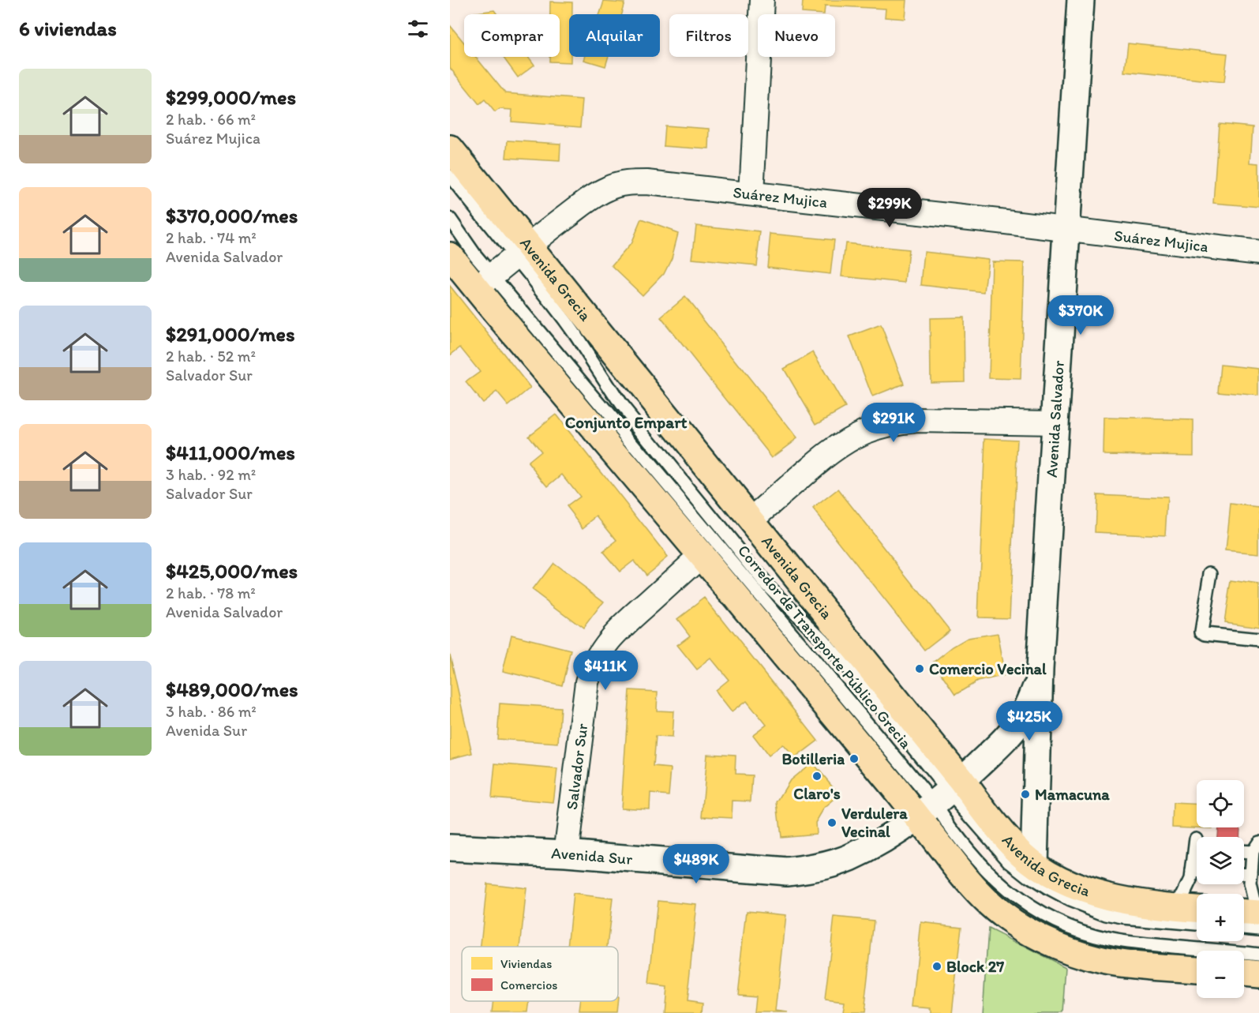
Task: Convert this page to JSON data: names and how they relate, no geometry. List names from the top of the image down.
{
  "streets": {
    "main road": ["Avenida Grecia", "Avenida Salvador", "Avenida Sur"],
    "street": ["Suárez Mujica", "Salvador Sur"],
    "lane": ["Corredor de Transporte Público Grecia"]
  },
  "crossings": [
    ["Suárez Mujica", "Avenida Grecia"],
    ["Suárez Mujica", "Avenida Salvador"],
    ["Suárez Mujica", "Corredor de Transporte Público Grecia"],
    ["Avenida Grecia", "Avenida Salvador"],
    ["Avenida Grecia", "Corredor de Transporte Público Grecia"],
    ["Avenida Grecia", "Salvador Sur"],
    ["Avenida Grecia", "Avenida Sur"],
    ["Avenida Salvador", "Corredor de Transporte Público Grecia"],
    ["Avenida Salvador", "Avenida Sur"],
    ["Corredor de Transporte Público Grecia", "Avenida Sur"],
    ["Salvador Sur", "Avenida Sur"]
  ],
  "districts": ["Conjunto Empart"],
  "places": [
    "Comercio Vecinal",
    "Botilleria",
    "Claro's",
    "Mamacuna",
    "Verdulera Vecinal",
    "Block 27"
  ],
  "legend": ["Viviendas", "Comercios"],
  "page": {
    "heading": "6 viviendas",
    "chip": [
      "Comprar",
      "Alquilar",
      "Filtros",
      "Nuevo"
    ],
    "list": [
      {
        "name": "$299,000/mes",
        "note": "2 hab. · 66 m² · Suárez Mujica"
      },
      {
        "name": "$370,000/mes",
        "note": "2 hab. · 74 m² · Avenida Salvador"
      },
      {
        "name": "$291,000/mes",
        "note": "2 hab. · 52 m² · Salvador Sur"
      },
      {
        "name": "$411,000/mes",
        "note": "3 hab. · 92 m² · Salvador Sur"
      },
      {
        "name": "$425,000/mes",
        "note": "2 hab. · 78 m² · Avenida Salvador"
      },
      {
        "name": "$489,000/mes",
        "note": "3 hab. · 86 m² · Avenida Sur"
      }
    ],
    "price": [
      "$299K",
      "$370K",
      "$291K",
      "$411K",
      "$425K",
      "$489K"
    ],
    "map_buttons": ["+", "−"]
  }
}
